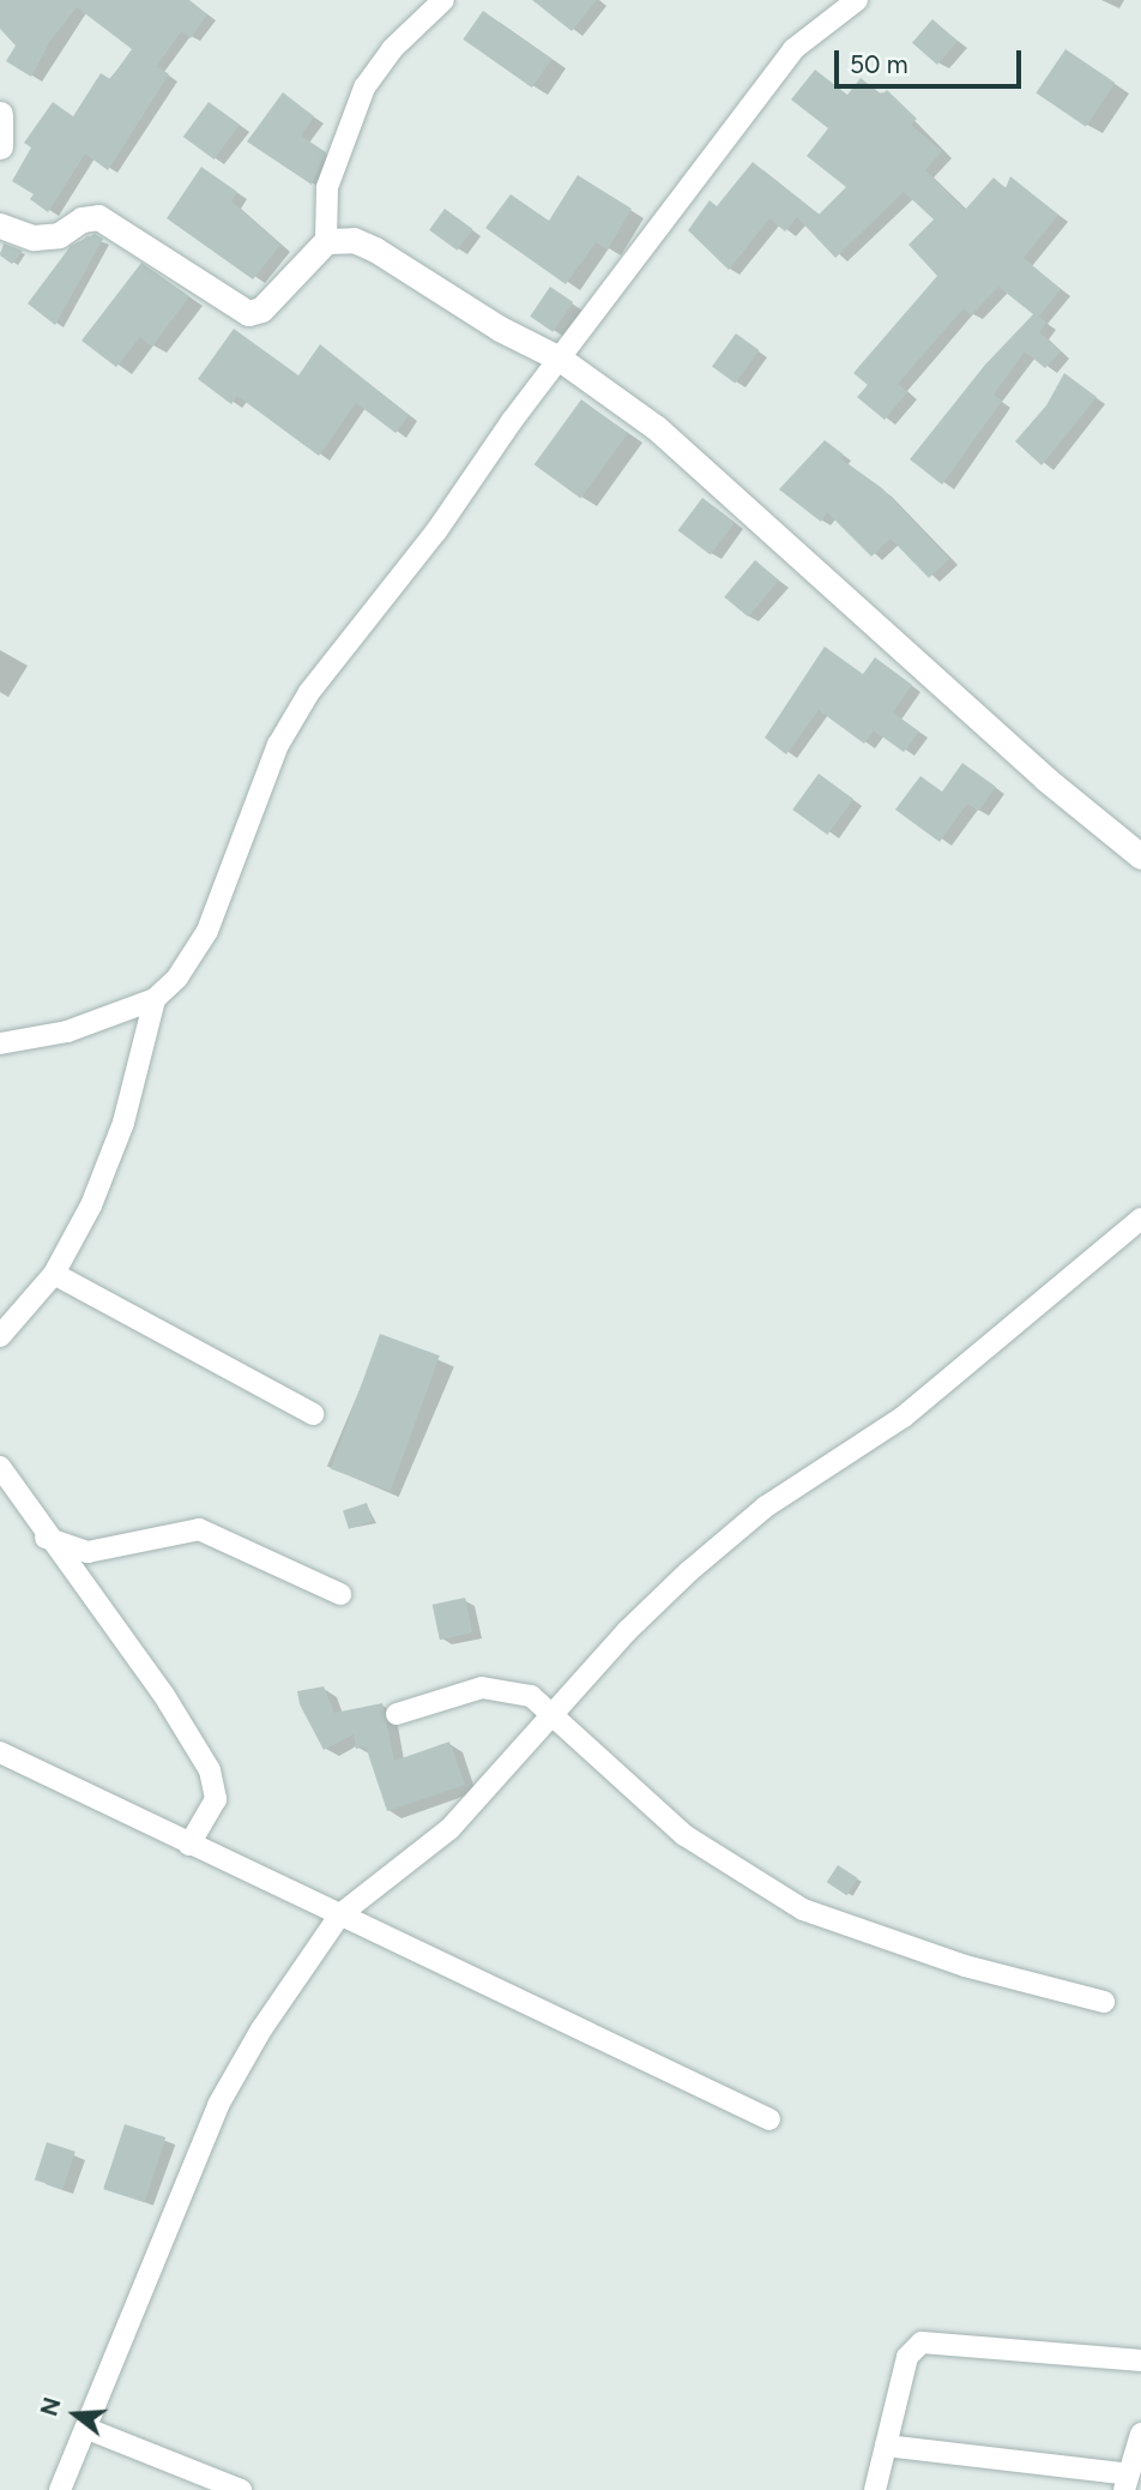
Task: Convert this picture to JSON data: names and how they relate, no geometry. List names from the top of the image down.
{
  "scale_bar": "50 m",
  "north": "left"
}
